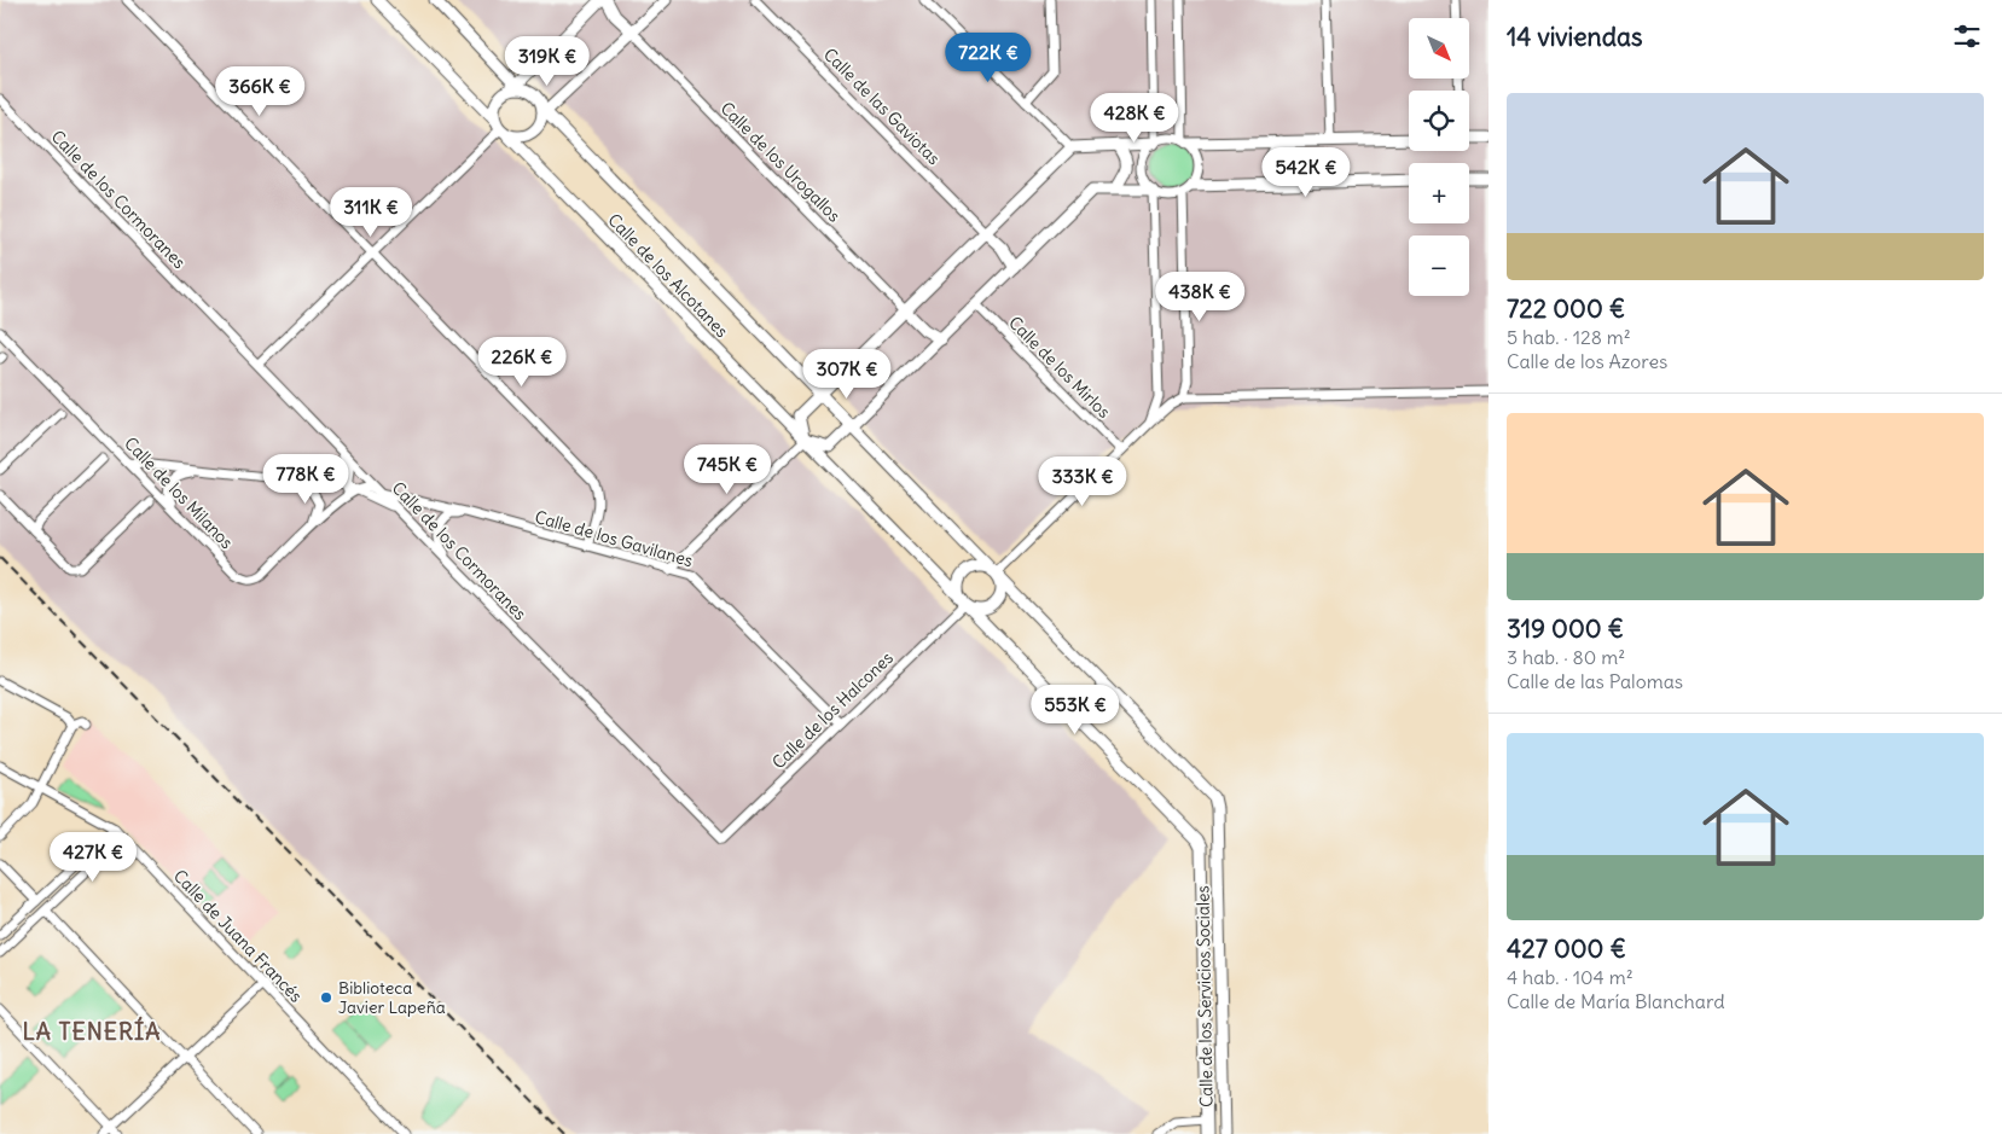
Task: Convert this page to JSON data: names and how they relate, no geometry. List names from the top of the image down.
{
  "streets": {
    "street": [
      "Calle de las Gaviotas",
      "Calle de los Urogallos",
      "Calle de los Cormoranes",
      "Calle de los Alcotanes",
      "Calle de los Mirlos",
      "Calle de los Milanos",
      "Calle de los Gavilanes",
      "Calle de los Halcones",
      "Calle de Juana Francés",
      "Calle de los Servicios Sociales"
    ]
  },
  "crossings": [
    ["Calle de los Cormoranes", "Calle de los Gavilanes"],
    ["Calle de los Cormoranes", "Calle de los Halcones"],
    ["Calle de los Alcotanes", "Calle de los Halcones"],
    ["Calle de los Alcotanes", "Calle de los Servicios Sociales"],
    ["Calle de los Milanos", "Calle de los Gavilanes"],
    ["Calle de los Gavilanes", "Calle de los Halcones"]
  ],
  "districts": ["LA TENERÍA"],
  "places": ["Biblioteca Javier Lapeña"],
  "north": "bottom right",
  "page": {
    "heading": "14 viviendas",
    "map_buttons": ["+", "−"],
    "price": [
      "722K €",
      "319K €",
      "366K €",
      "428K €",
      "542K €",
      "311K €",
      "438K €",
      "226K €",
      "307K €",
      "745K €",
      "778K €",
      "333K €",
      "553K €",
      "427K €"
    ],
    "list": [
      {
        "name": "722 000 €",
        "note": "5 hab. · 128 m² · Calle de los Azores"
      },
      {
        "name": "319 000 €",
        "note": "3 hab. · 80 m² · Calle de las Palomas"
      },
      {
        "name": "427 000 €",
        "note": "4 hab. · 104 m² · Calle de María Blanchard"
      }
    ]
  }
}
